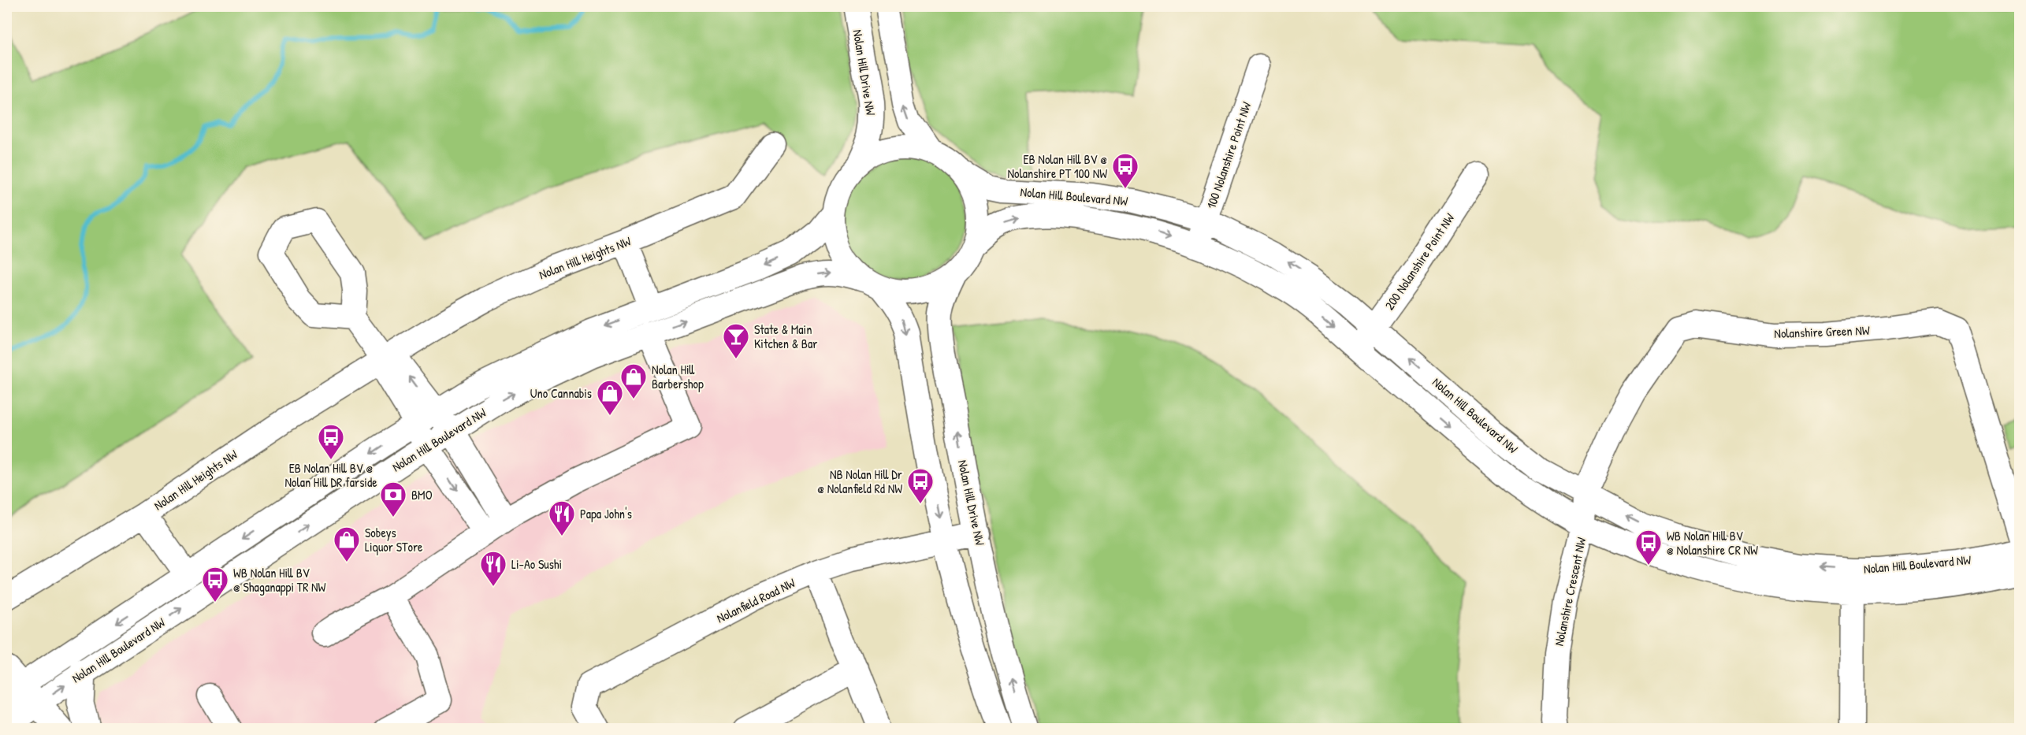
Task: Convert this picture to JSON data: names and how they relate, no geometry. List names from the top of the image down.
{
  "streets": {
    "street": [
      "Nolan Hill Drive NW",
      "100 Nolanshire Point NW",
      "Nolan Hill Boulevard NW",
      "Nolan Hill Heights NW",
      "200 Nolanshire Point NW",
      "Nolanshire Green NW",
      "Nolanshire Crescent NW",
      "Nolanfield Road NW"
    ]
  },
  "crossings": [
    ["Nolan Hill Drive NW", "Nolan Hill Boulevard NW"],
    ["Nolan Hill Drive NW", "Nolanfield Road NW"],
    ["100 Nolanshire Point NW", "Nolan Hill Boulevard NW"],
    ["Nolan Hill Boulevard NW", "200 Nolanshire Point NW"],
    ["Nolan Hill Boulevard NW", "Nolanshire Green NW"],
    ["Nolan Hill Boulevard NW", "Nolanshire Crescent NW"],
    ["Nolanshire Green NW", "Nolanshire Crescent NW"]
  ],
  "places": {
    "bus stop": [
      "EB Nolan Hill BV @ Nolanshire PT 100 NW",
      "EB Nolan Hill BV @ Nolan Hill DR farside",
      "NB Nolan Hill Dr @ Nolanfield Rd NW",
      "WB Nolan Hill BV @ Nolanshire CR NW",
      "WB Nolan Hill BV @ Shaganappi TR NW"
    ],
    "bar": ["State & Main Kitchen & Bar"],
    "shop": ["Nolan Hill Barbershop", "Uno Cannabis", "Sobeys Liquor STore"],
    "bank": ["BMO"],
    "restaurant": ["Papa John's", "Li-Ao Sushi"]
  }
}
